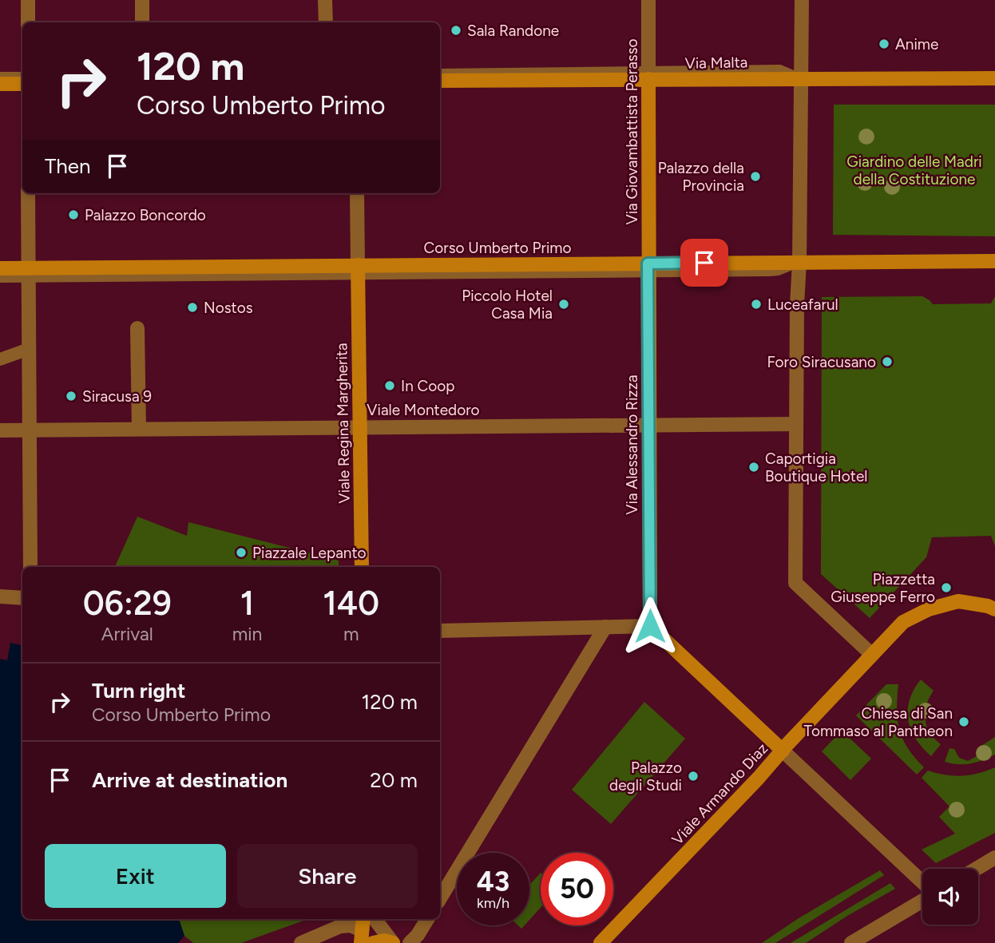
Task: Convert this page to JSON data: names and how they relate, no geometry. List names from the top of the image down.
{
  "streets": {
    "main road": [
      "Via Malta",
      "Via Giovambattista Perasso",
      "Corso Umberto Primo",
      "Viale Regina Margherita",
      "Via Alessandro Rizza",
      "Viale Armando Diaz"
    ],
    "street": ["Viale Montedoro"]
  },
  "crossings": [
    ["Via Malta", "Via Giovambattista Perasso"],
    ["Via Giovambattista Perasso", "Corso Umberto Primo"],
    ["Via Giovambattista Perasso", "Via Alessandro Rizza"],
    ["Corso Umberto Primo", "Viale Regina Margherita"],
    ["Corso Umberto Primo", "Via Alessandro Rizza"],
    ["Viale Montedoro", "Viale Regina Margherita"],
    ["Viale Montedoro", "Via Alessandro Rizza"]
  ],
  "parks": ["Giardino delle Madri della Costituzione"],
  "places": [
    "Sala Randone",
    "Anime",
    "Palazzo della Provincia",
    "Palazzo Boncordo",
    "Piccolo Hotel Casa Mia",
    "Luceafarul",
    "Nostos",
    "Foro Siracusano",
    "In Coop",
    "Siracusa 9",
    "Caportigia Boutique Hotel",
    "Piazzale Lepanto",
    "Piazzetta Giuseppe Ferro",
    "Chiesa di San Tommaso al Pantheon",
    "Palazzo degli Studi"
  ],
  "page": {
    "turn": ["120 m", "Corso Umberto Primo"],
    "then": "Then",
    "eta": [
      "06:29",
      "Arrival",
      "1",
      "min",
      "140",
      "m"
    ],
    "list": [
      {
        "name": "Turn right",
        "note": "Corso Umberto Primo",
        "value": "120 m"
      },
      {
        "name": "Arrive at destination",
        "value": "20 m"
      }
    ],
    "buttons": ["Exit", "Share"],
    "speed": "43 km/h",
    "limit": "50"
  }
}
